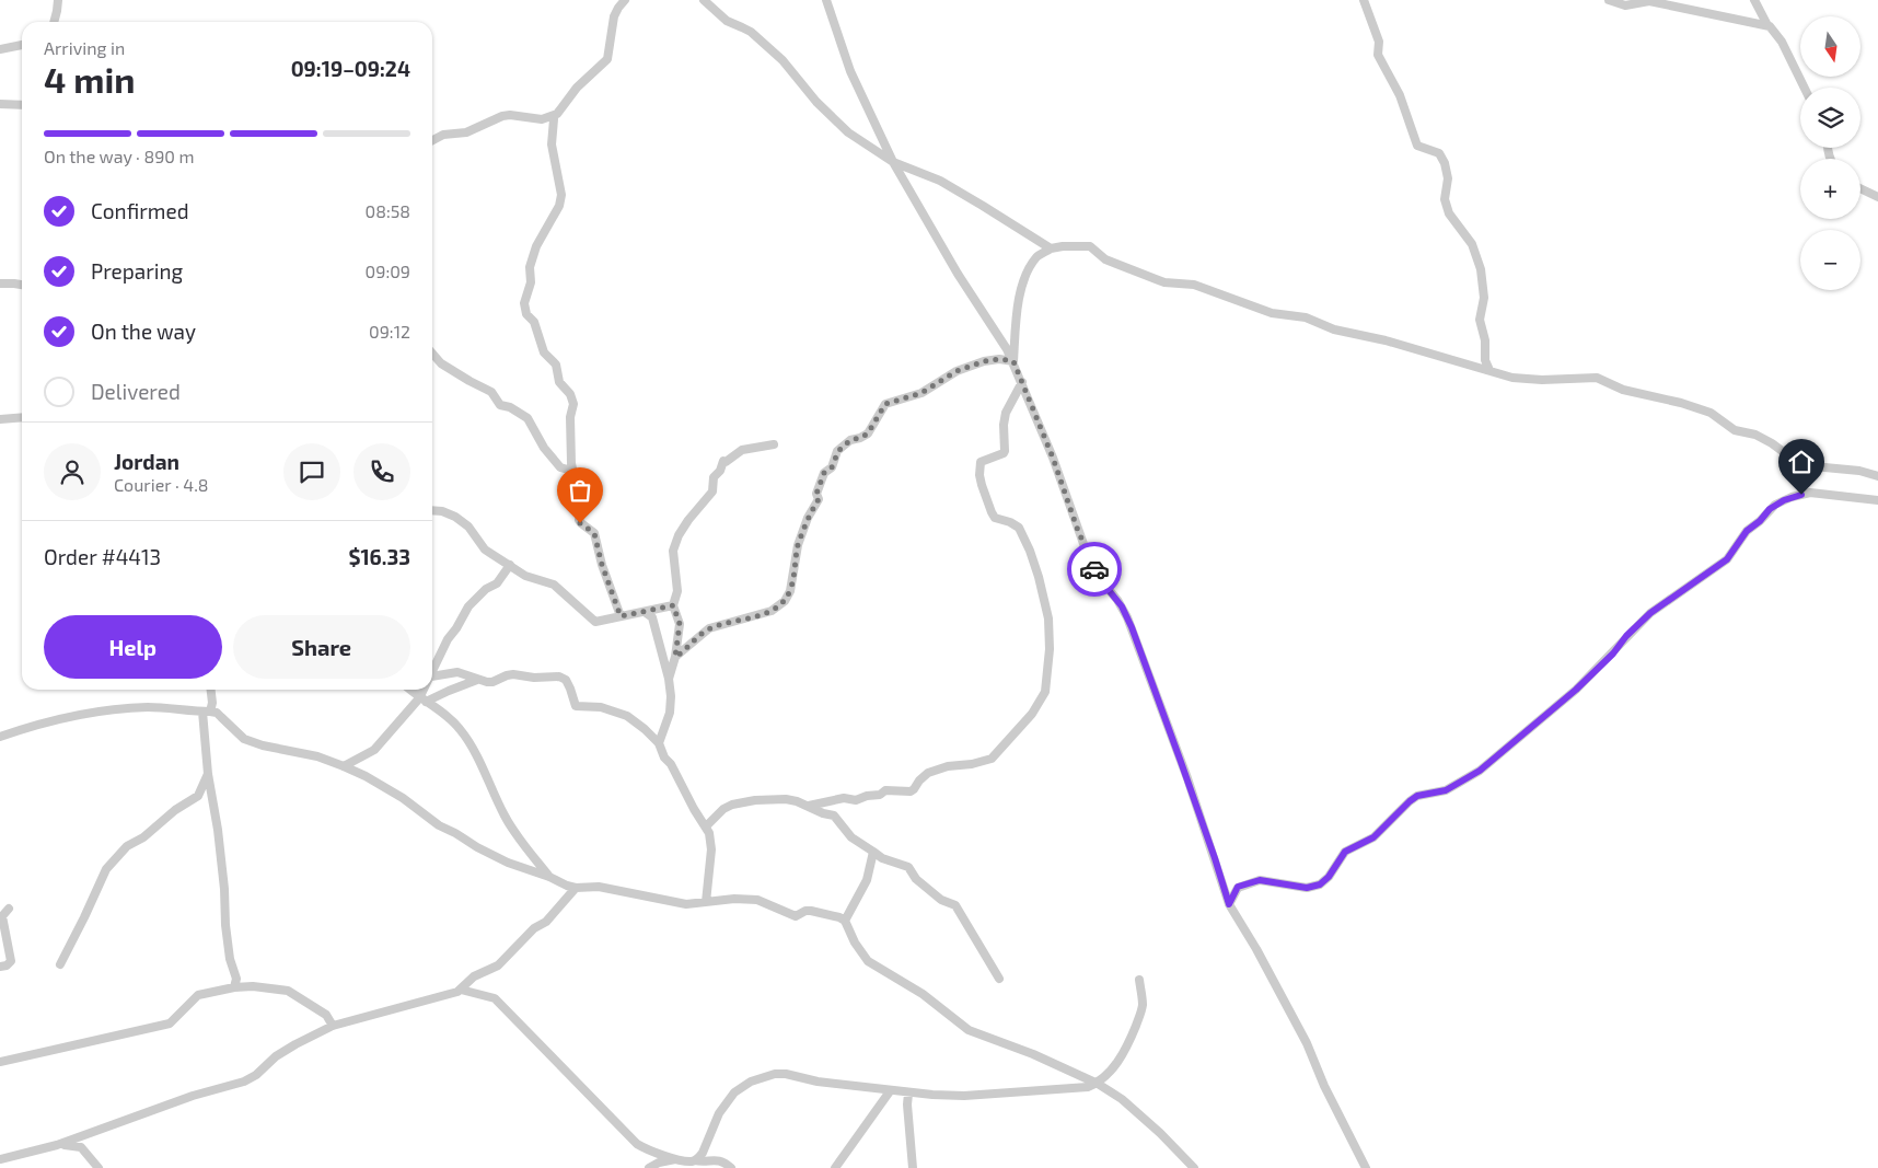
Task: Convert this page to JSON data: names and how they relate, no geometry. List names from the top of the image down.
{
  "north": "bottom",
  "page": {
    "map_buttons": ["+", "−"],
    "heading": ["4 min", "Arriving in", "09:19–09:24"],
    "panel": [
      "Jordan",
      "Courier · 4.8",
      "Order #4413",
      "$16.33"
    ],
    "bar": "On the way · 890 m",
    "list": [
      ["Confirmed", "08:58"],
      ["Preparing", "09:09"],
      ["On the way", "09:12"],
      "Delivered"
    ],
    "buttons": ["Help", "Share"]
  }
}
